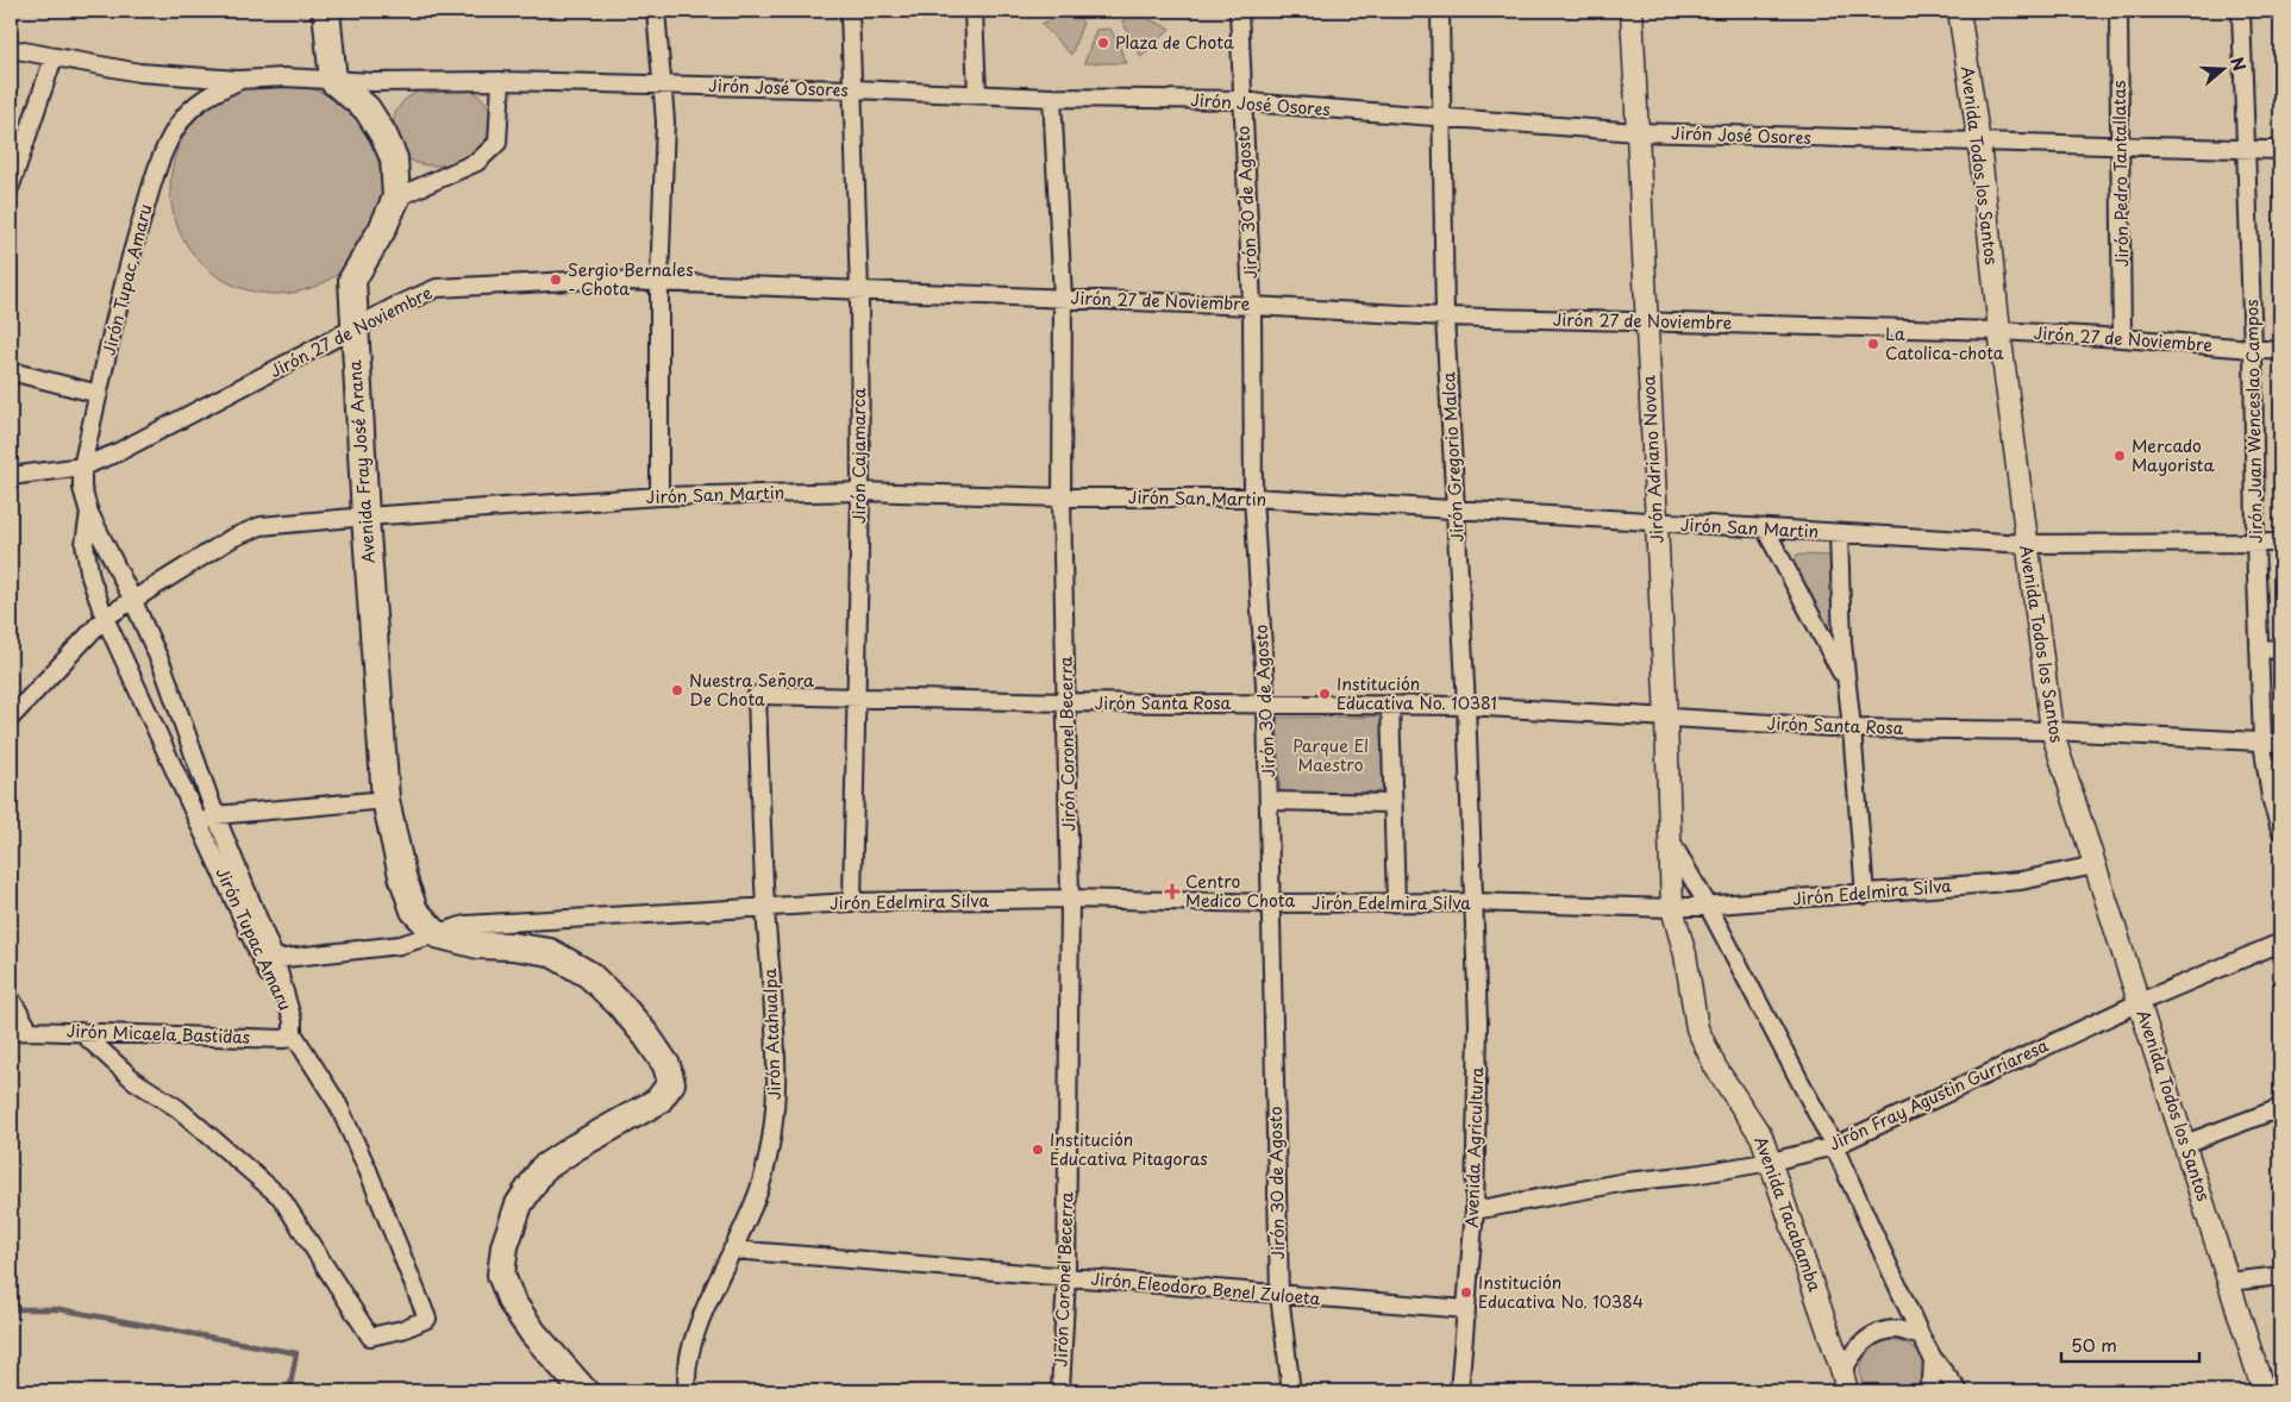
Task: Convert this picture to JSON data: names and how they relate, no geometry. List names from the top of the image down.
{
  "streets": {
    "main road": ["Avenida Fray José Arana"],
    "street": [
      "Jirón José Osores",
      "Avenida Todos los Santos",
      "Jirón Pedro Tantallatas",
      "Jirón 30 de Agosto",
      "Jirón Tupac Amaru",
      "Jirón 27 de Noviembre",
      "Jirón Juan Wenceslao Campos",
      "Jirón Cajamarca",
      "Jirón Gregorio Malca",
      "Jirón Adriano Novoa",
      "Jirón San Martin",
      "Jirón Santa Rosa",
      "Jirón Coronel Becerra",
      "Jirón Edelmira Silva",
      "Jirón Micaela Bastidas",
      "Jirón Atahualpa",
      "Jirón Fray Agustin Gurriaresa",
      "Avenida Agricultura",
      "Avenida Tacabamba",
      "Jirón Eleodoro Benel Zuloeta"
    ]
  },
  "crossings": [
    ["Jirón José Osores", "Avenida Todos los Santos"],
    ["Jirón José Osores", "Jirón Pedro Tantallatas"],
    ["Jirón José Osores", "Jirón 30 de Agosto"],
    ["Jirón José Osores", "Jirón Tupac Amaru"],
    ["Jirón José Osores", "Jirón Juan Wenceslao Campos"],
    ["Jirón José Osores", "Jirón Cajamarca"],
    ["Jirón José Osores", "Jirón Gregorio Malca"],
    ["Jirón José Osores", "Jirón Adriano Novoa"],
    ["Jirón José Osores", "Avenida Fray José Arana"],
    ["Jirón José Osores", "Jirón Coronel Becerra"],
    ["Avenida Todos los Santos", "Jirón 27 de Noviembre"],
    ["Avenida Todos los Santos", "Jirón San Martin"],
    ["Avenida Todos los Santos", "Jirón Santa Rosa"],
    ["Avenida Todos los Santos", "Jirón Edelmira Silva"],
    ["Avenida Todos los Santos", "Jirón Fray Agustin Gurriaresa"],
    ["Jirón Pedro Tantallatas", "Jirón 27 de Noviembre"],
    ["Jirón 30 de Agosto", "Jirón 27 de Noviembre"],
    ["Jirón 30 de Agosto", "Jirón San Martin"],
    ["Jirón 30 de Agosto", "Jirón Santa Rosa"],
    ["Jirón 30 de Agosto", "Jirón Edelmira Silva"],
    ["Jirón 30 de Agosto", "Jirón Eleodoro Benel Zuloeta"],
    ["Jirón Tupac Amaru", "Jirón 27 de Noviembre"],
    ["Jirón Tupac Amaru", "Jirón San Martin"],
    ["Jirón Tupac Amaru", "Jirón Edelmira Silva"],
    ["Jirón Tupac Amaru", "Jirón Micaela Bastidas"],
    ["Jirón 27 de Noviembre", "Jirón Juan Wenceslao Campos"],
    ["Jirón 27 de Noviembre", "Jirón Cajamarca"],
    ["Jirón 27 de Noviembre", "Jirón Gregorio Malca"],
    ["Jirón 27 de Noviembre", "Jirón Adriano Novoa"],
    ["Jirón 27 de Noviembre", "Avenida Fray José Arana"],
    ["Jirón 27 de Noviembre", "Jirón Coronel Becerra"],
    ["Jirón Juan Wenceslao Campos", "Jirón San Martin"],
    ["Jirón Juan Wenceslao Campos", "Jirón Santa Rosa"],
    ["Jirón Cajamarca", "Jirón San Martin"],
    ["Jirón Cajamarca", "Jirón Santa Rosa"],
    ["Jirón Cajamarca", "Jirón Edelmira Silva"],
    ["Jirón Gregorio Malca", "Jirón San Martin"],
    ["Jirón Gregorio Malca", "Jirón Santa Rosa"],
    ["Jirón Gregorio Malca", "Jirón Edelmira Silva"],
    ["Jirón Gregorio Malca", "Avenida Agricultura"],
    ["Jirón Adriano Novoa", "Jirón San Martin"],
    ["Jirón Adriano Novoa", "Jirón Santa Rosa"],
    ["Jirón Adriano Novoa", "Jirón Edelmira Silva"],
    ["Jirón Adriano Novoa", "Avenida Tacabamba"],
    ["Avenida Fray José Arana", "Jirón San Martin"],
    ["Avenida Fray José Arana", "Jirón Edelmira Silva"],
    ["Jirón San Martin", "Jirón Coronel Becerra"],
    ["Jirón Santa Rosa", "Jirón Coronel Becerra"],
    ["Jirón Santa Rosa", "Jirón Atahualpa"],
    ["Jirón Coronel Becerra", "Jirón Edelmira Silva"],
    ["Jirón Coronel Becerra", "Jirón Eleodoro Benel Zuloeta"],
    ["Jirón Edelmira Silva", "Jirón Atahualpa"],
    ["Jirón Edelmira Silva", "Avenida Agricultura"],
    ["Jirón Edelmira Silva", "Avenida Tacabamba"],
    ["Jirón Atahualpa", "Jirón Eleodoro Benel Zuloeta"],
    ["Jirón Fray Agustin Gurriaresa", "Avenida Agricultura"],
    ["Jirón Fray Agustin Gurriaresa", "Avenida Tacabamba"],
    ["Avenida Agricultura", "Jirón Eleodoro Benel Zuloeta"]
  ],
  "parks": ["Parque El Maestro"],
  "places": {
    "other": [
      "Plaza de Chota",
      "Sergio Bernales - Chota",
      "La Catolica-chota",
      "Mercado Mayorista",
      "Nuestra Señora De Chota",
      "Institución Educativa No. 10381",
      "Institución Educativa Pitagoras",
      "Institución Educativa No. 10384"
    ],
    "health": ["Centro Medico Chota"]
  },
  "scale_bar": "50 m",
  "north": "right"
}
